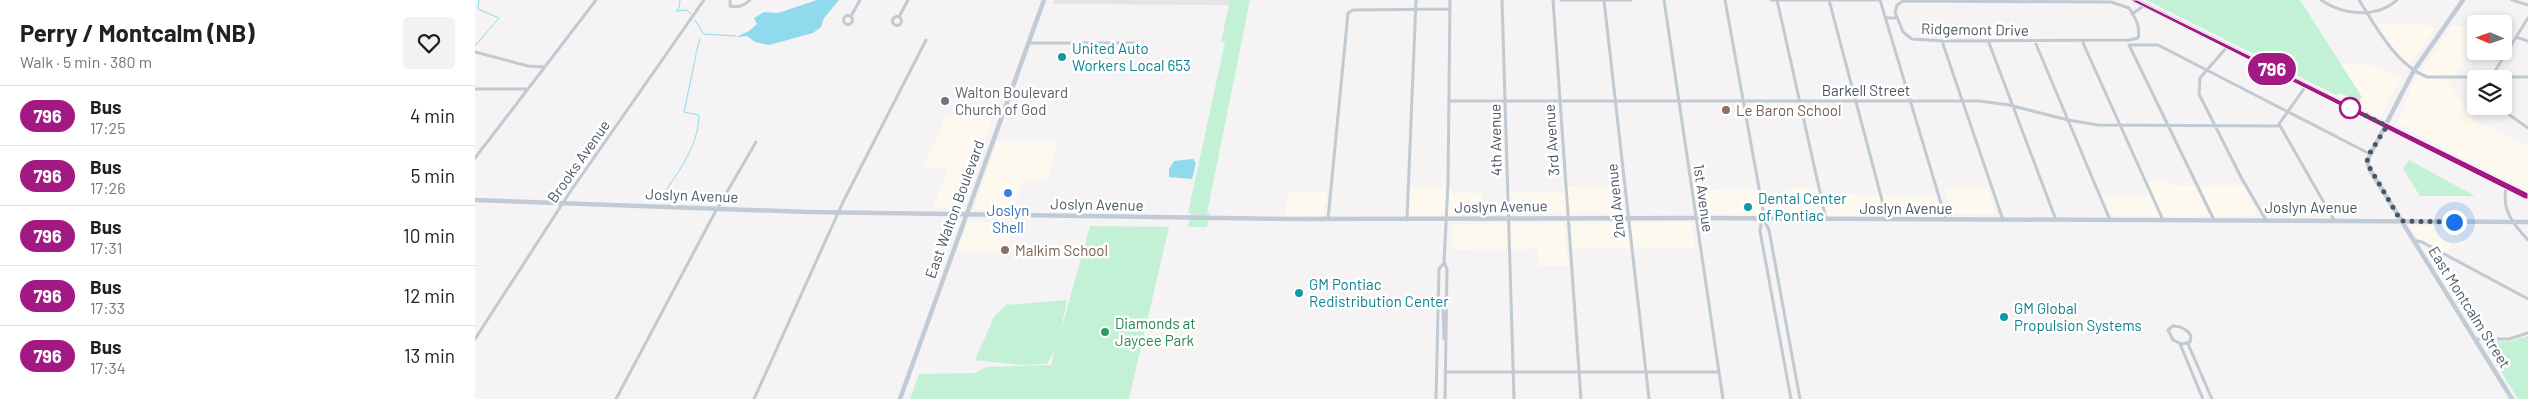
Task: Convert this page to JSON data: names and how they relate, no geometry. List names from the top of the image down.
{
  "streets": {
    "main road": ["Joslyn Avenue", "East Walton Boulevard", "East Montcalm Street"],
    "street": [
      "Ridgemont Drive",
      "Barkell Street",
      "4th Avenue",
      "3rd Avenue",
      "Brooks Avenue",
      "1st Avenue",
      "2nd Avenue"
    ]
  },
  "crossings": [
    ["Barkell Street", "4th Avenue"],
    ["Barkell Street", "3rd Avenue"],
    ["Barkell Street", "1st Avenue"],
    ["Barkell Street", "2nd Avenue"],
    ["4th Avenue", "Joslyn Avenue"],
    ["3rd Avenue", "Joslyn Avenue"],
    ["Brooks Avenue", "Joslyn Avenue"],
    ["Joslyn Avenue", "1st Avenue"],
    ["Joslyn Avenue", "2nd Avenue"],
    ["Joslyn Avenue", "East Walton Boulevard"],
    ["Joslyn Avenue", "East Montcalm Street"]
  ],
  "places": [
    "United Auto Workers Local 653",
    "Walton Boulevard Church of God",
    "Le Baron School",
    "Joslyn Shell",
    "Dental Center of Pontiac",
    "Malkim School",
    "GM Pontiac Redistribution Center",
    "GM Global Propulsion Systems",
    "Diamonds at Jaycee Park"
  ],
  "lines": ["bus line 796"],
  "north": "left",
  "page": {
    "heading": ["Perry / Montcalm (NB)", "Walk · 5 min · 380 m"],
    "on_map": "796",
    "list": [
      {
        "mark": "796",
        "name": "Bus",
        "note": "17:25",
        "value": "4 min"
      },
      {
        "mark": "796",
        "name": "Bus",
        "note": "17:26",
        "value": "5 min"
      },
      {
        "mark": "796",
        "name": "Bus",
        "note": "17:31",
        "value": "10 min"
      },
      {
        "mark": "796",
        "name": "Bus",
        "note": "17:33",
        "value": "12 min"
      },
      {
        "mark": "796",
        "name": "Bus",
        "note": "17:34",
        "value": "13 min"
      }
    ]
  }
}
